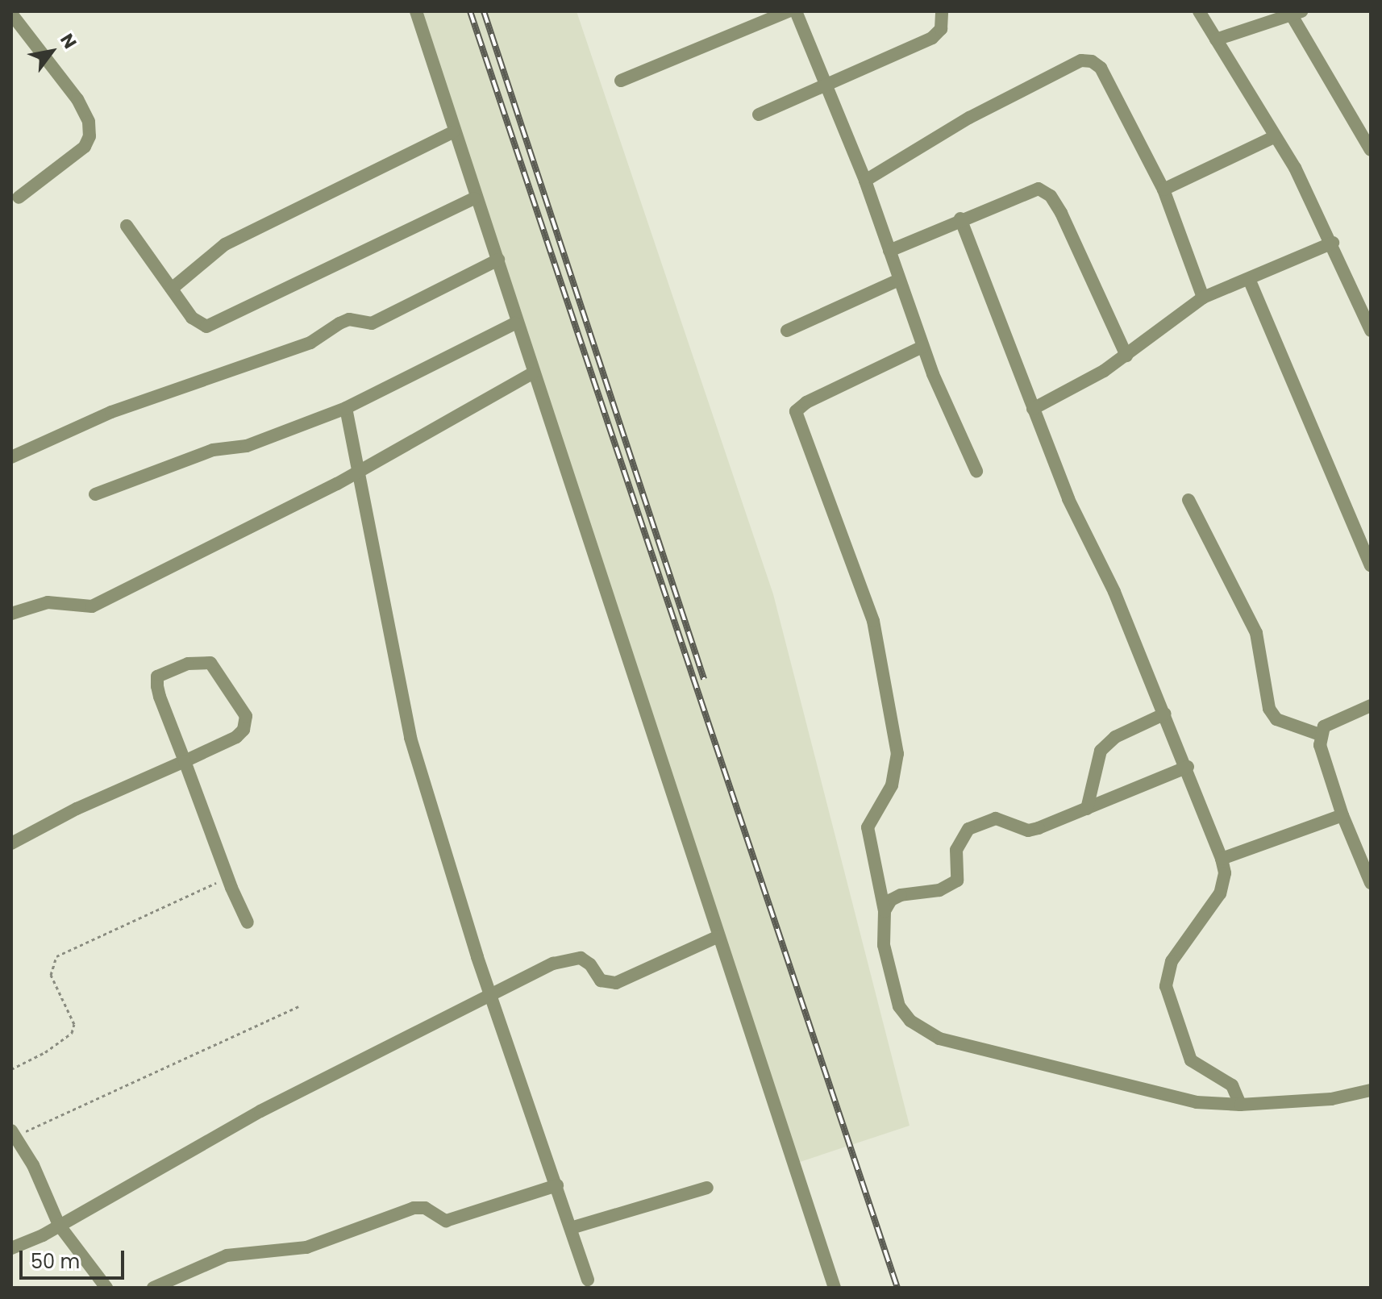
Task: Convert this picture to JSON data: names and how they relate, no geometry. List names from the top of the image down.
{
  "scale_bar": "50 m",
  "north": "top right"
}
